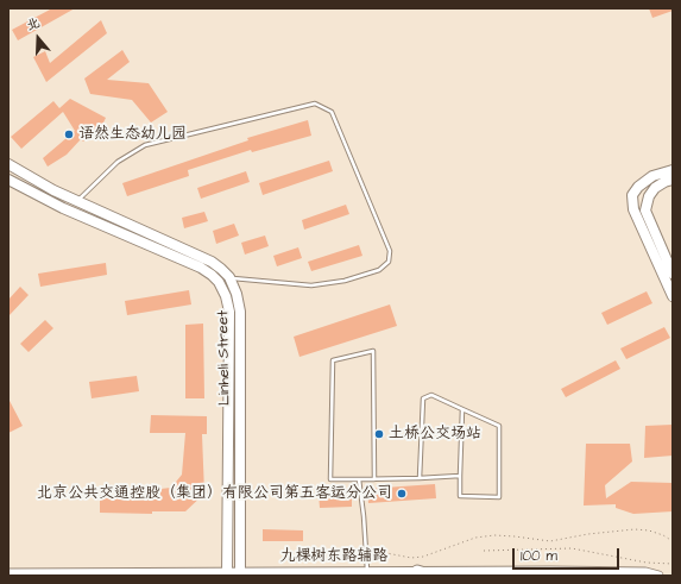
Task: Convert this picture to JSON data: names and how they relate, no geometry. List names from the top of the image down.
{
  "streets": {
    "main road": ["Linheli Street"],
    "street": ["九棵树东路辅路"]
  },
  "crossings": [
    ["Linheli Street", "九棵树东路辅路"]
  ],
  "places": ["语然生态幼儿园", "土桥公交场站", "北京公共交通控股（集团）有限公司第五客运分公司"],
  "scale_bar": "100 m",
  "north": "top"
}
